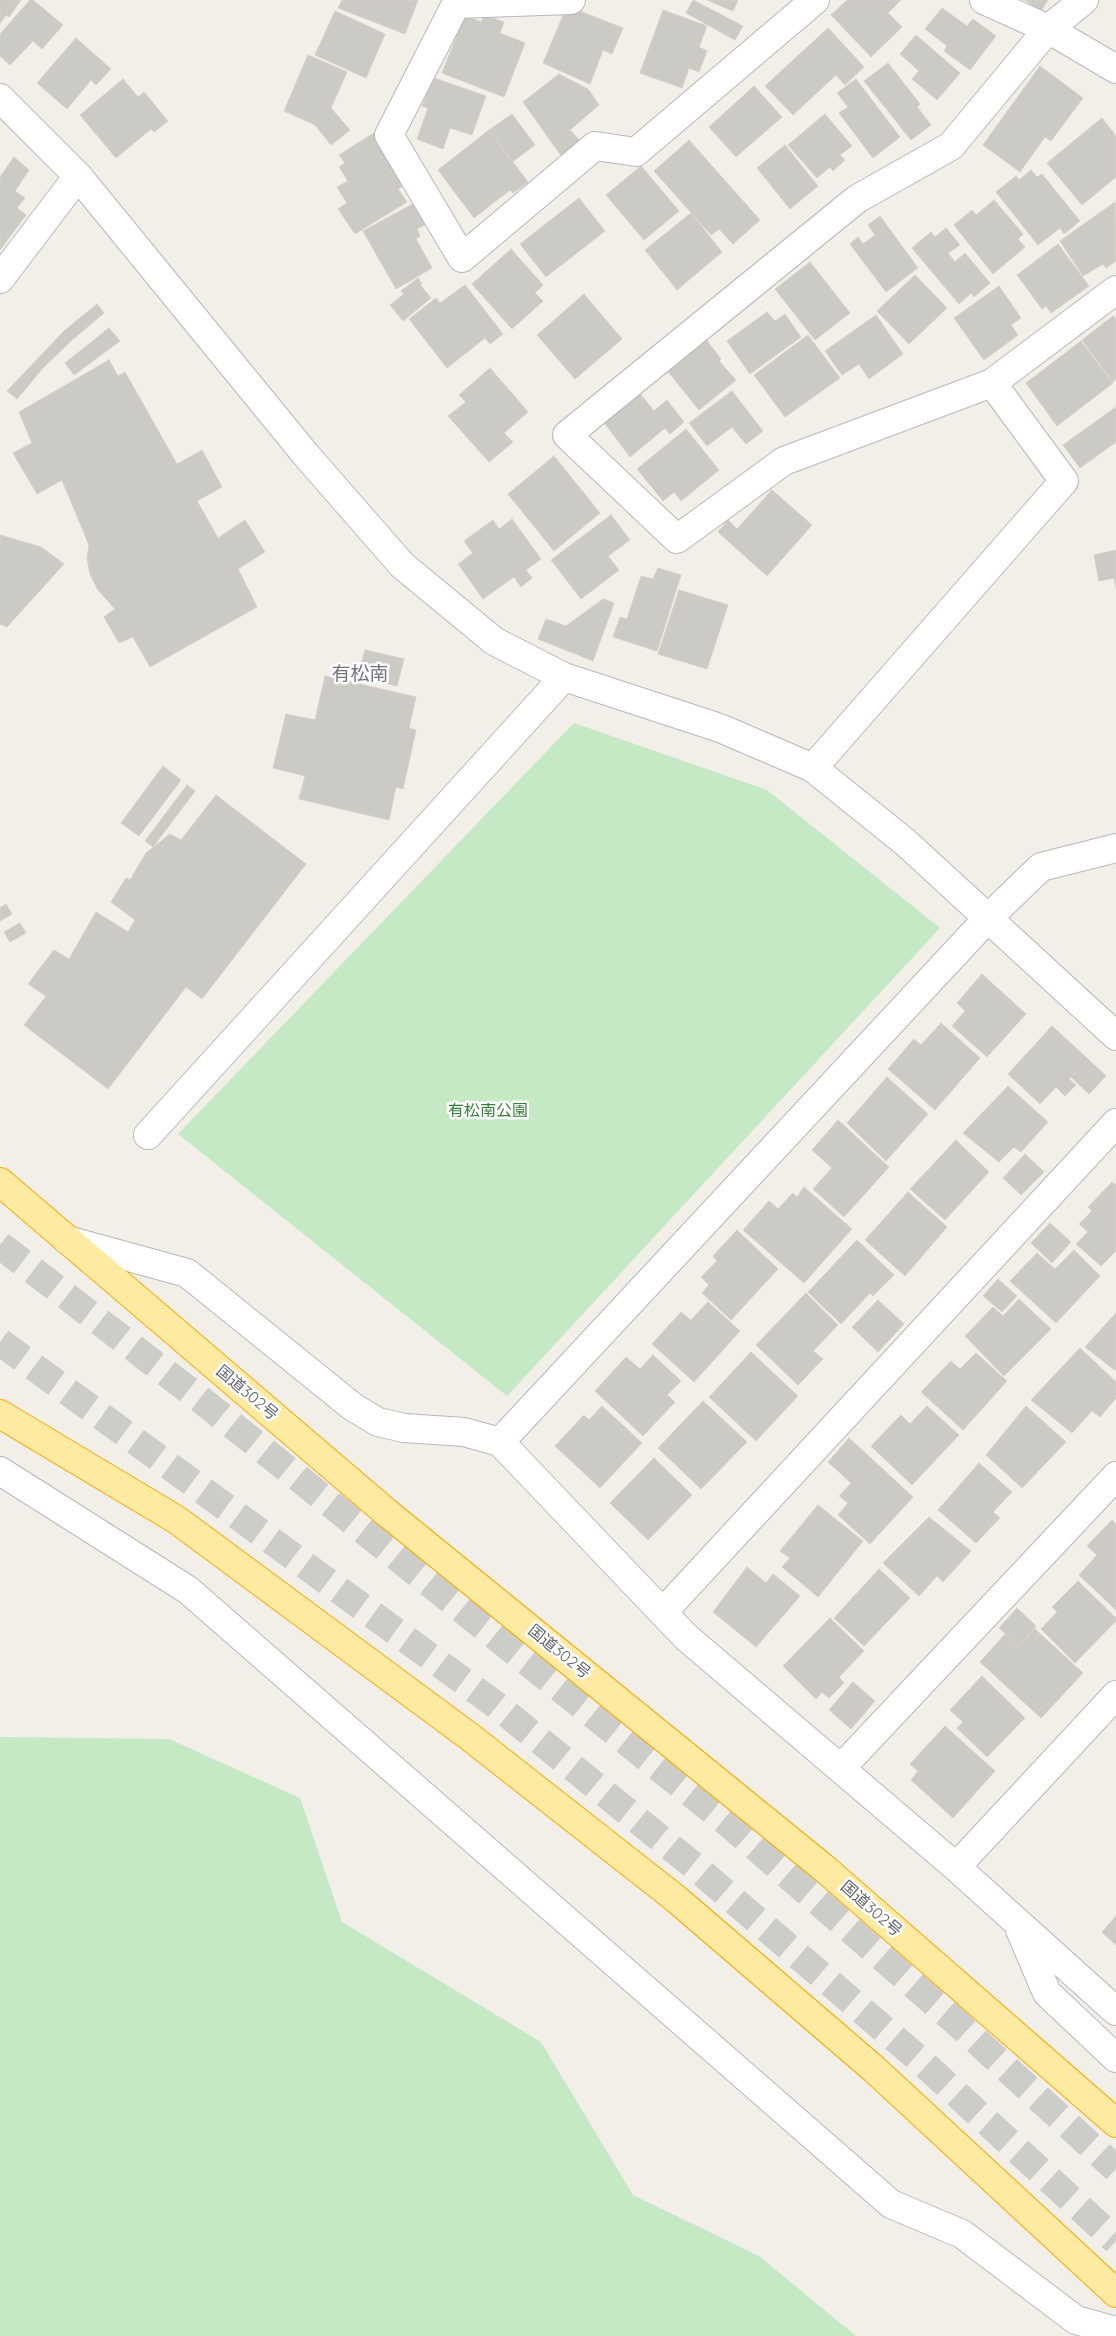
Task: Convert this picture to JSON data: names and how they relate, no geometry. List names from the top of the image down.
{
  "streets": {
    "highway": ["国道302号"]
  },
  "districts": ["有松南"],
  "parks": ["有松南公園"]
}
